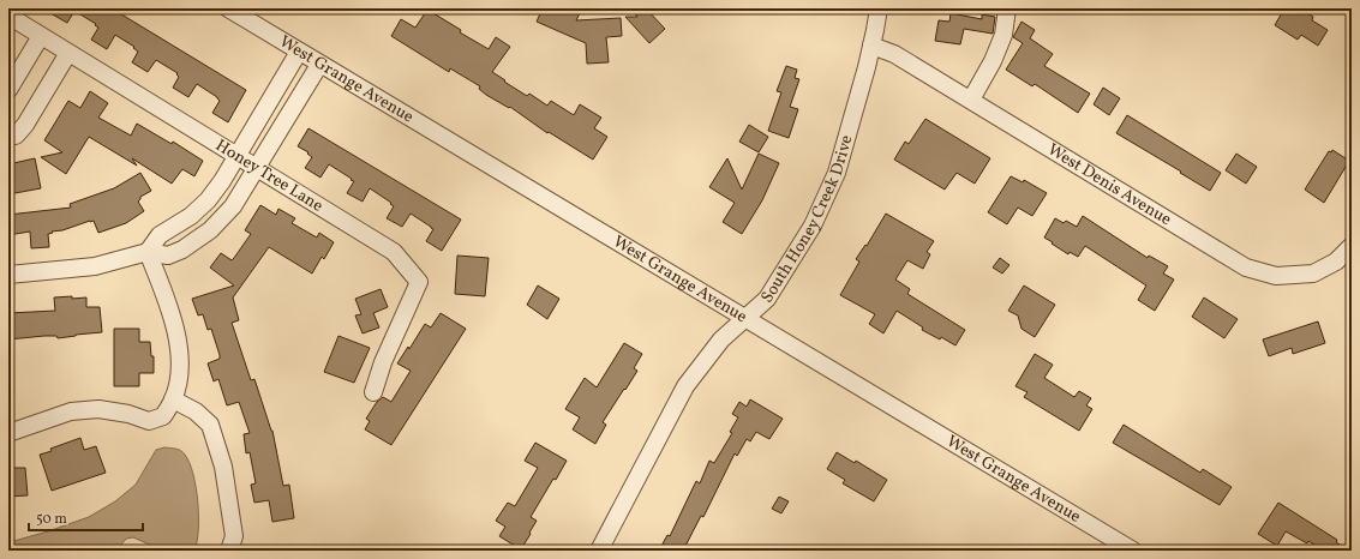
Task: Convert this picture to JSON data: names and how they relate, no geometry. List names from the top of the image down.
{
  "streets": {
    "street": [
      "West Grange Avenue",
      "Honey Tree Lane",
      "West Denis Avenue",
      "South Honey Creek Drive"
    ]
  },
  "crossings": [
    ["West Grange Avenue", "South Honey Creek Drive"],
    ["West Denis Avenue", "South Honey Creek Drive"]
  ],
  "scale_bar": "50 m"
}
